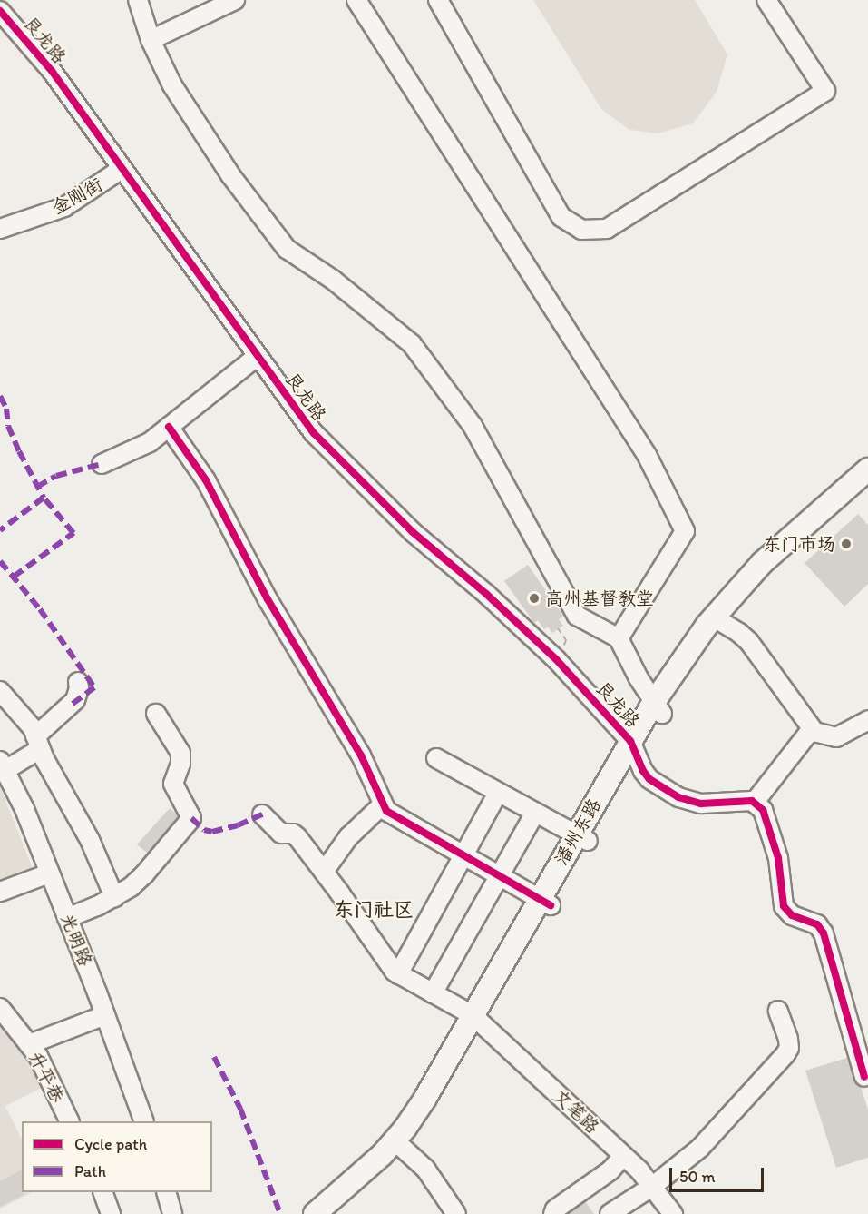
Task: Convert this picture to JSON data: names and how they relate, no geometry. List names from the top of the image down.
{
  "streets": {
    "main road": ["潘州东路"],
    "street": [
      "艮龙路",
      "金刚街",
      "光明路",
      "升平巷",
      "文笔路"
    ]
  },
  "crossings": [
    ["艮龙路", "金刚街"],
    ["艮龙路", "潘州东路"],
    ["潘州东路", "文笔路"]
  ],
  "districts": ["东门社区"],
  "places": ["东门市场", "高州基督教堂"],
  "legend": ["Cycle path", "Path"],
  "scale_bar": "50 m"
}
